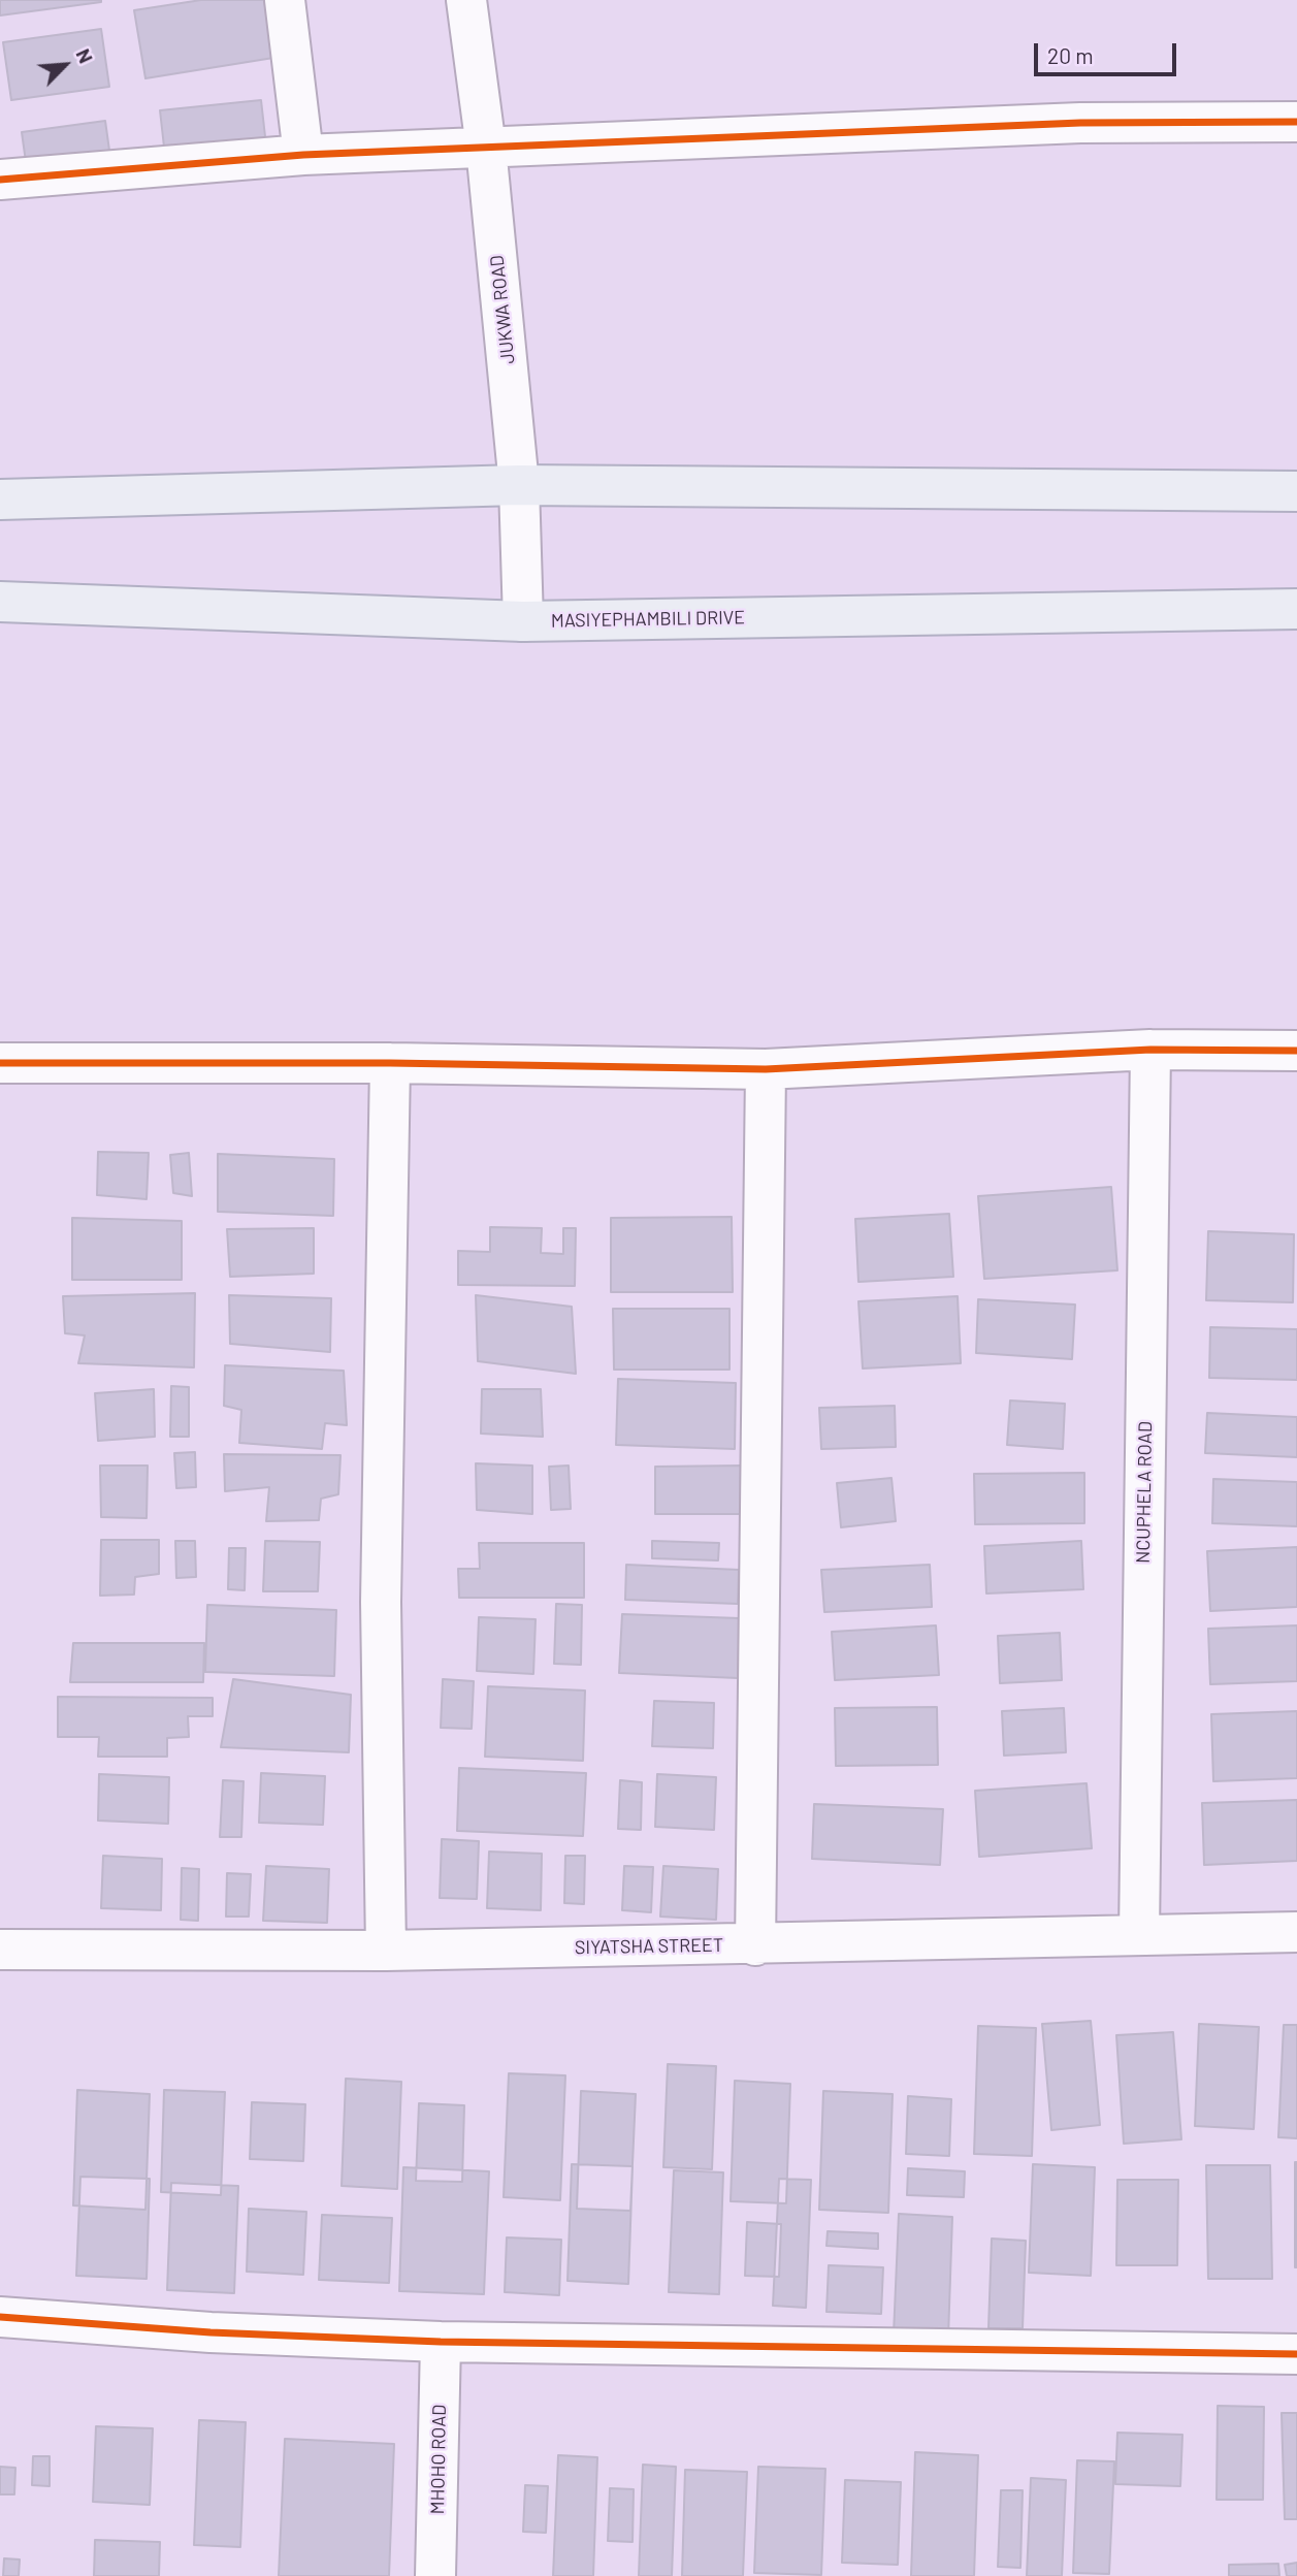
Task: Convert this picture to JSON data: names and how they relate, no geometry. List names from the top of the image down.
{
  "streets": {
    "main road": ["MASIYEPHAMBILI DRIVE"],
    "street": [
      "JUKWA ROAD",
      "NCUPHELA ROAD",
      "SIYATSHA STREET",
      "MHOHO ROAD"
    ]
  },
  "crossings": [
    ["JUKWA ROAD", "MASIYEPHAMBILI DRIVE"],
    ["NCUPHELA ROAD", "SIYATSHA STREET"]
  ],
  "scale_bar": "20 m",
  "north": "top right"
}
